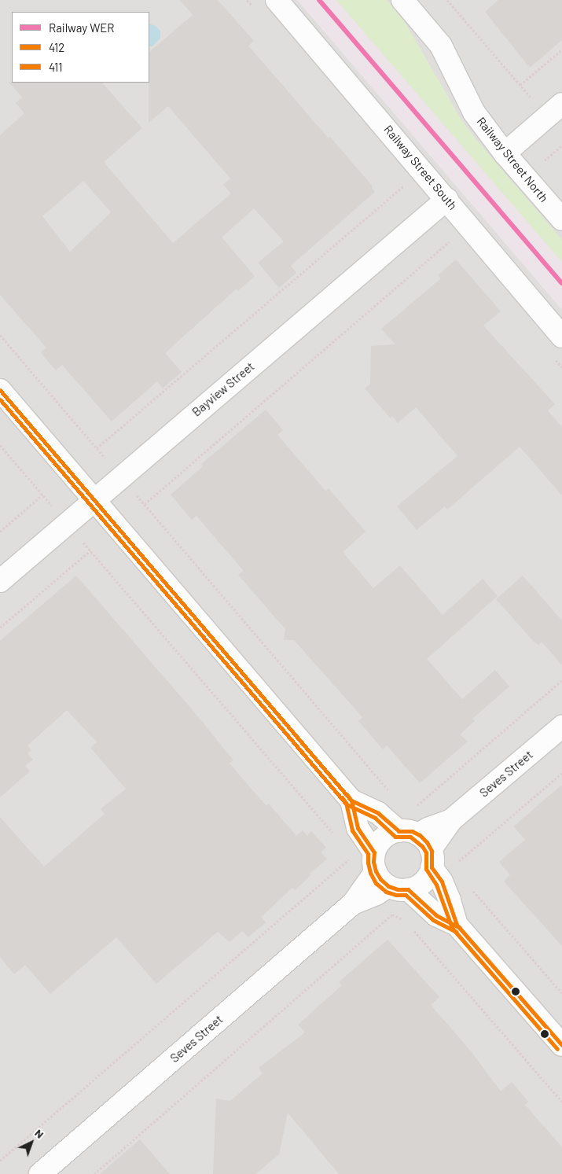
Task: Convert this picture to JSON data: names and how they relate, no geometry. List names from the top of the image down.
{
  "streets": {
    "street": [
      "Railway Street North",
      "Railway Street South",
      "Bayview Street",
      "Seves Street"
    ]
  },
  "crossings": [
    ["Railway Street South", "Bayview Street"]
  ],
  "lines": ["rail line WER", "transit line 412", "transit line 411"],
  "legend": ["Railway WER", "412", "411"],
  "north": "top right"
}
